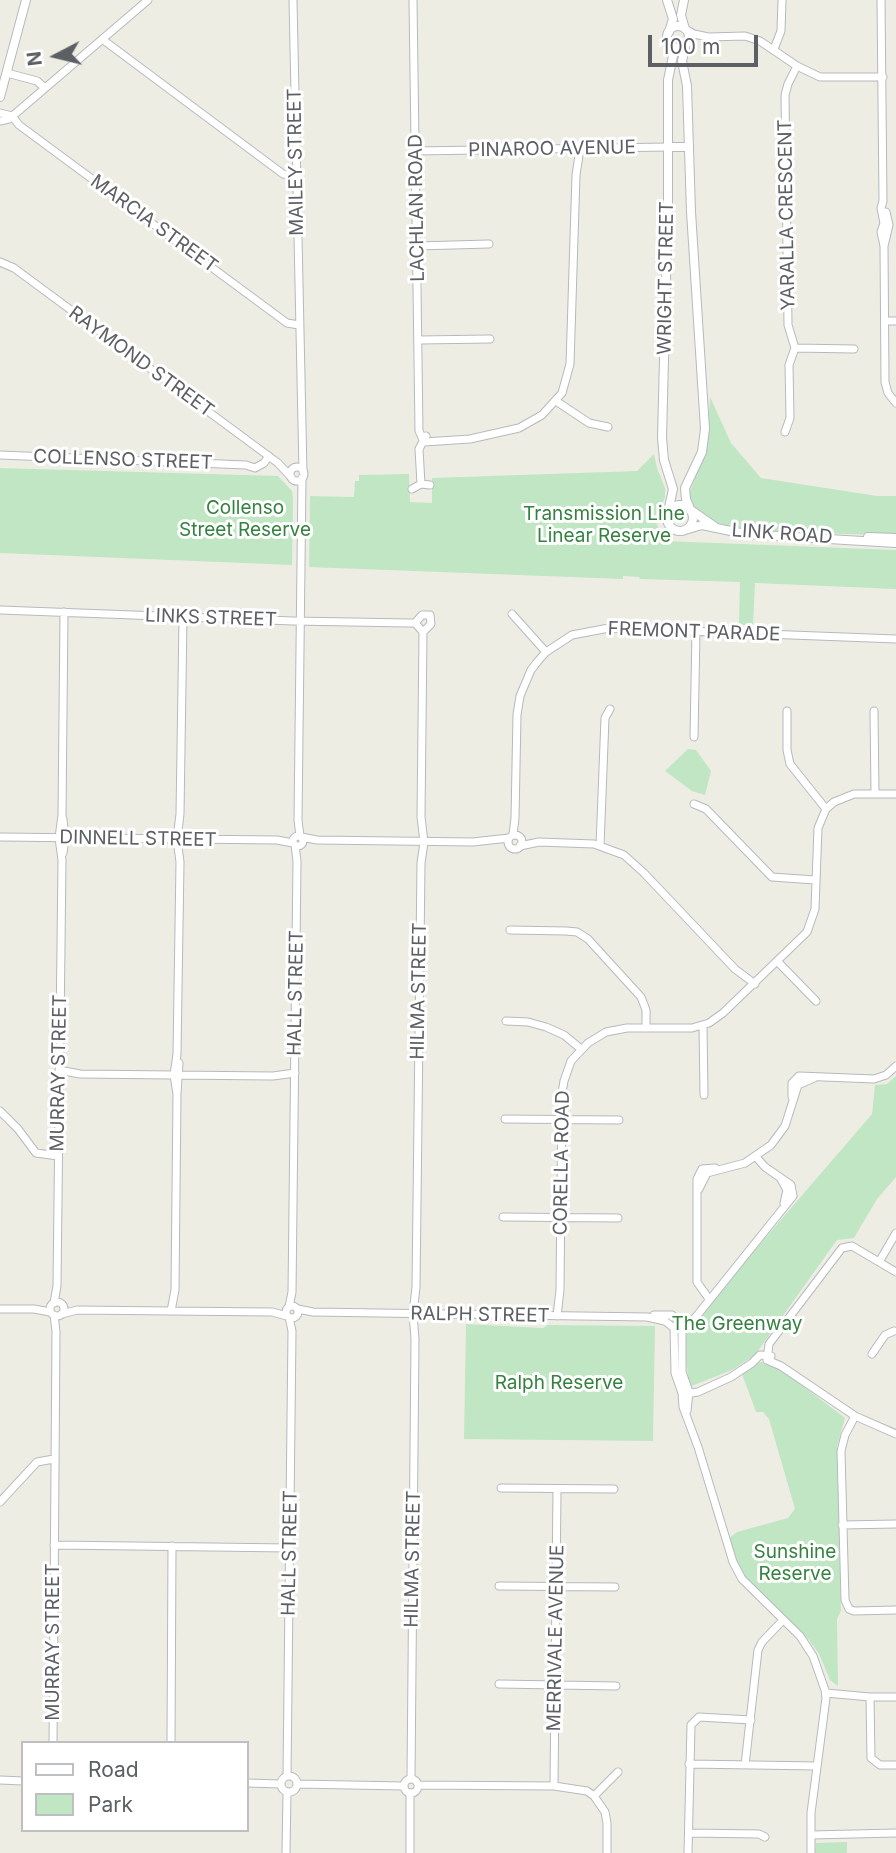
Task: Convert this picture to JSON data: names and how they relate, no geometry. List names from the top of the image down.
{
  "streets": {
    "street": [
      "PINAROO AVENUE",
      "MAILEY STREET",
      "LACHLAN ROAD",
      "YARALLA CRESCENT",
      "MARCIA STREET",
      "WRIGHT STREET",
      "RAYMOND STREET",
      "COLLENSO STREET",
      "LINK ROAD",
      "LINKS STREET",
      "FREMONT PARADE",
      "DINNELL STREET",
      "HILMA STREET",
      "HALL STREET",
      "MURRAY STREET",
      "CORELLA ROAD",
      "RALPH STREET",
      "MERRIVALE AVENUE"
    ]
  },
  "crossings": [
    ["PINAROO AVENUE", "LACHLAN ROAD"],
    ["PINAROO AVENUE", "WRIGHT STREET"],
    ["MAILEY STREET", "MARCIA STREET"],
    ["WRIGHT STREET", "LINK ROAD"],
    ["RAYMOND STREET", "COLLENSO STREET"],
    ["RAYMOND STREET", "HALL STREET"],
    ["LINKS STREET", "HILMA STREET"],
    ["LINKS STREET", "HALL STREET"],
    ["LINKS STREET", "MURRAY STREET"],
    ["FREMONT PARADE", "DINNELL STREET"],
    ["DINNELL STREET", "HILMA STREET"],
    ["DINNELL STREET", "HALL STREET"],
    ["DINNELL STREET", "MURRAY STREET"],
    ["HILMA STREET", "RALPH STREET"],
    ["HALL STREET", "RALPH STREET"],
    ["MURRAY STREET", "RALPH STREET"],
    ["CORELLA ROAD", "RALPH STREET"]
  ],
  "parks": [
    "Collenso Street Reserve",
    "Transmission Line Linear Reserve",
    "The Greenway",
    "Ralph Reserve",
    "Sunshine Reserve"
  ],
  "legend": ["Road", "Park"],
  "scale_bar": "100 m",
  "north": "left"
}
